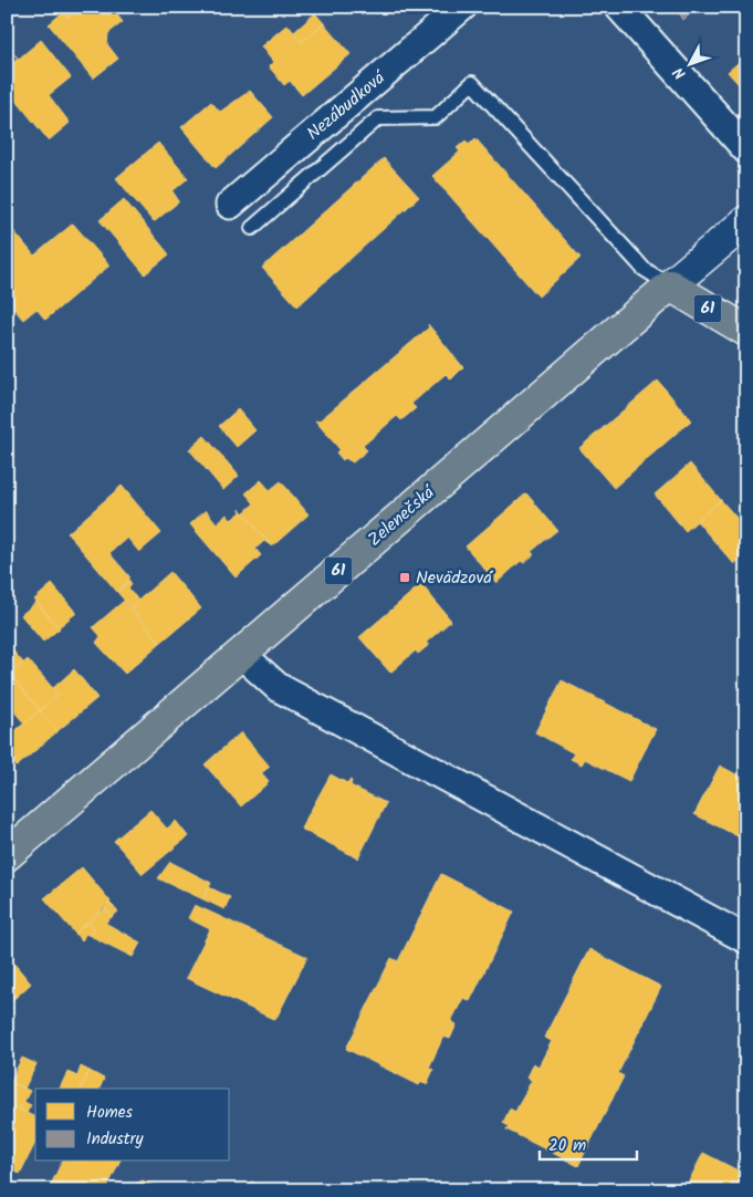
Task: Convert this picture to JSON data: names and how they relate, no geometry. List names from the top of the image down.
{
  "streets": {
    "main road": ["61", "Zelenečská"],
    "street": ["Nezábudková"]
  },
  "crossings": [
    ["61", "Zelenečská"]
  ],
  "places": {
    "transit": ["Nevädzová"]
  },
  "legend": ["Homes", "Industry"],
  "scale_bar": "20 m",
  "north": "bottom left"
}
